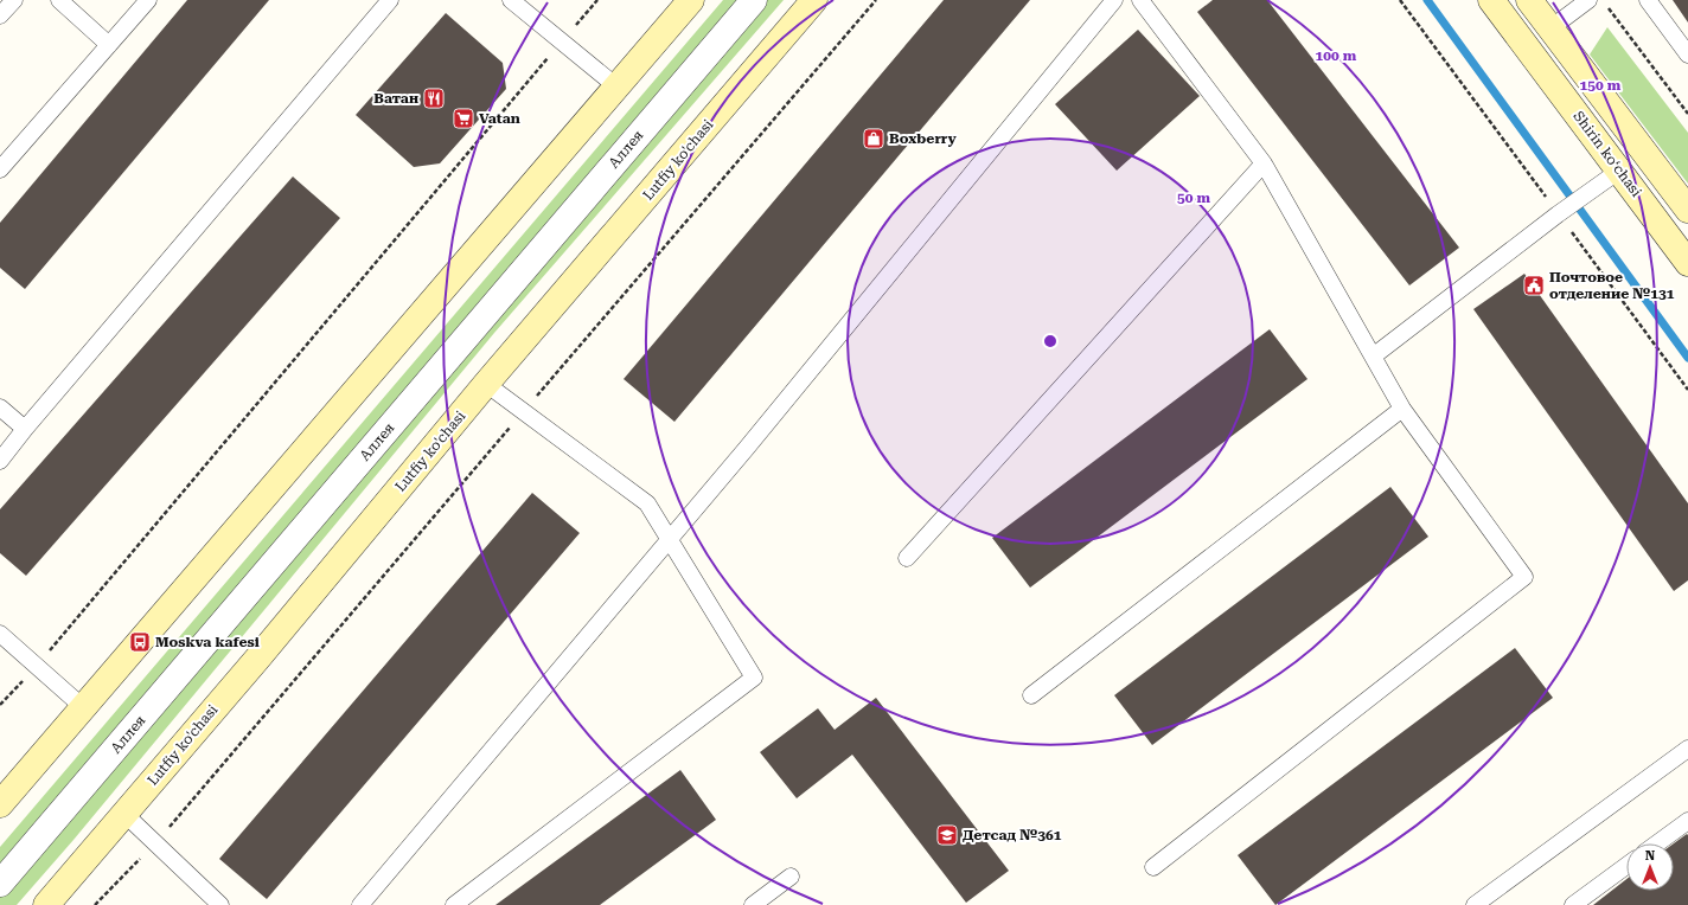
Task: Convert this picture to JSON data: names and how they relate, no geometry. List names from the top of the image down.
{
  "streets": {
    "main road": ["Shirin koʻchasi", "Lutfiy ko'chasi"],
    "street": ["Аллея"]
  },
  "places": {
    "restaurant": ["Ватан"],
    "supermarket": ["Vatan"],
    "shop": ["Boxberry"],
    "public building": ["Почтовое отделение №131"],
    "bus stop": ["Moskva kafesi"],
    "school or university": ["Детсад №361"]
  },
  "north": "top",
  "rings": ["100 m", "150 m", "50 m"]
}
